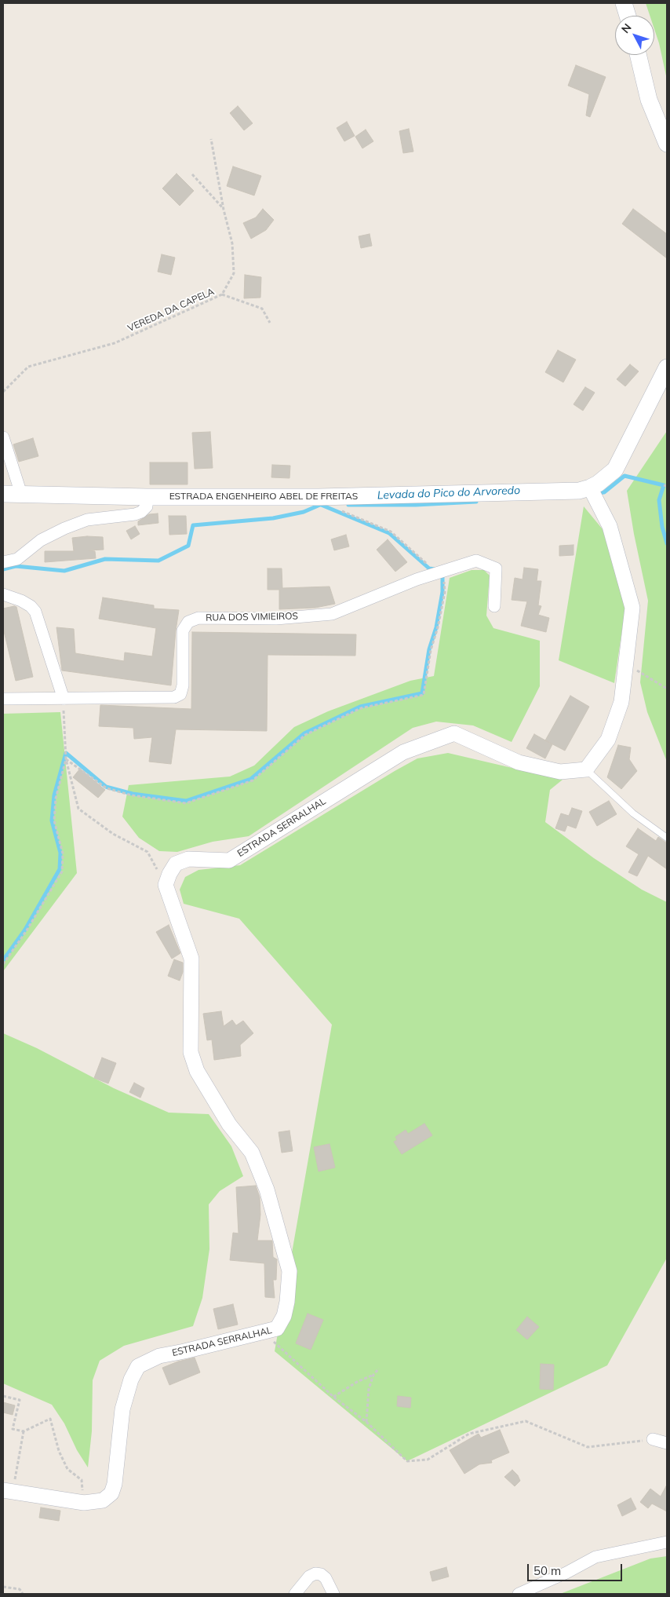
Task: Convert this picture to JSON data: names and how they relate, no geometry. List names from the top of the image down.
{
  "streets": {
    "main road": ["ESTRADA ENGENHEIRO ABEL DE FREITAS"],
    "street": ["RUA DOS VIMIEIROS", "ESTRADA SERRALHAL"],
    "path": ["VEREDA DA CAPELA"]
  },
  "water": ["Levada do Pico do Arvoredo"],
  "scale_bar": "50 m",
  "north": "top left"
}
